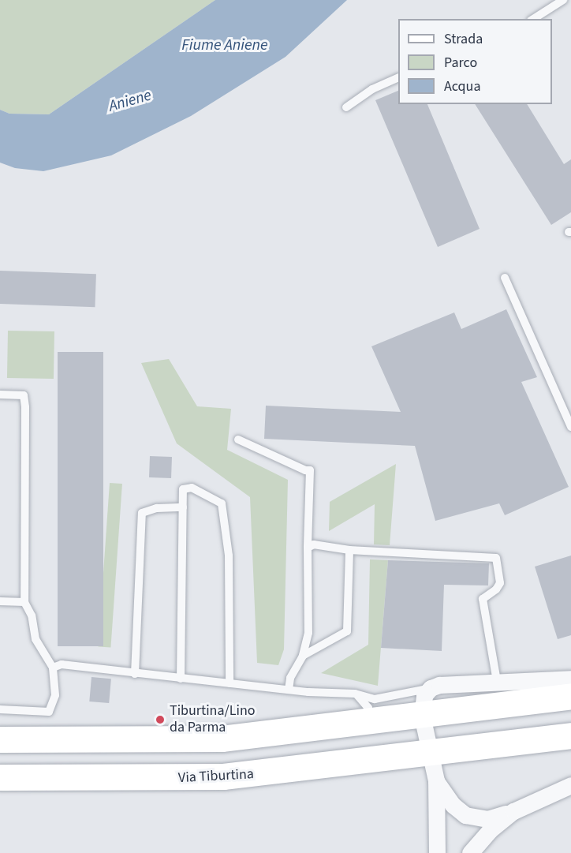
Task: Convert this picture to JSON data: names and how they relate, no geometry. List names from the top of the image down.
{
  "streets": {
    "main road": ["Via Tiburtina"]
  },
  "water": ["Fiume Aniene", "Aniene"],
  "places": ["Tiburtina/Lino da Parma"],
  "legend": ["Strada", "Parco", "Acqua"]
}
